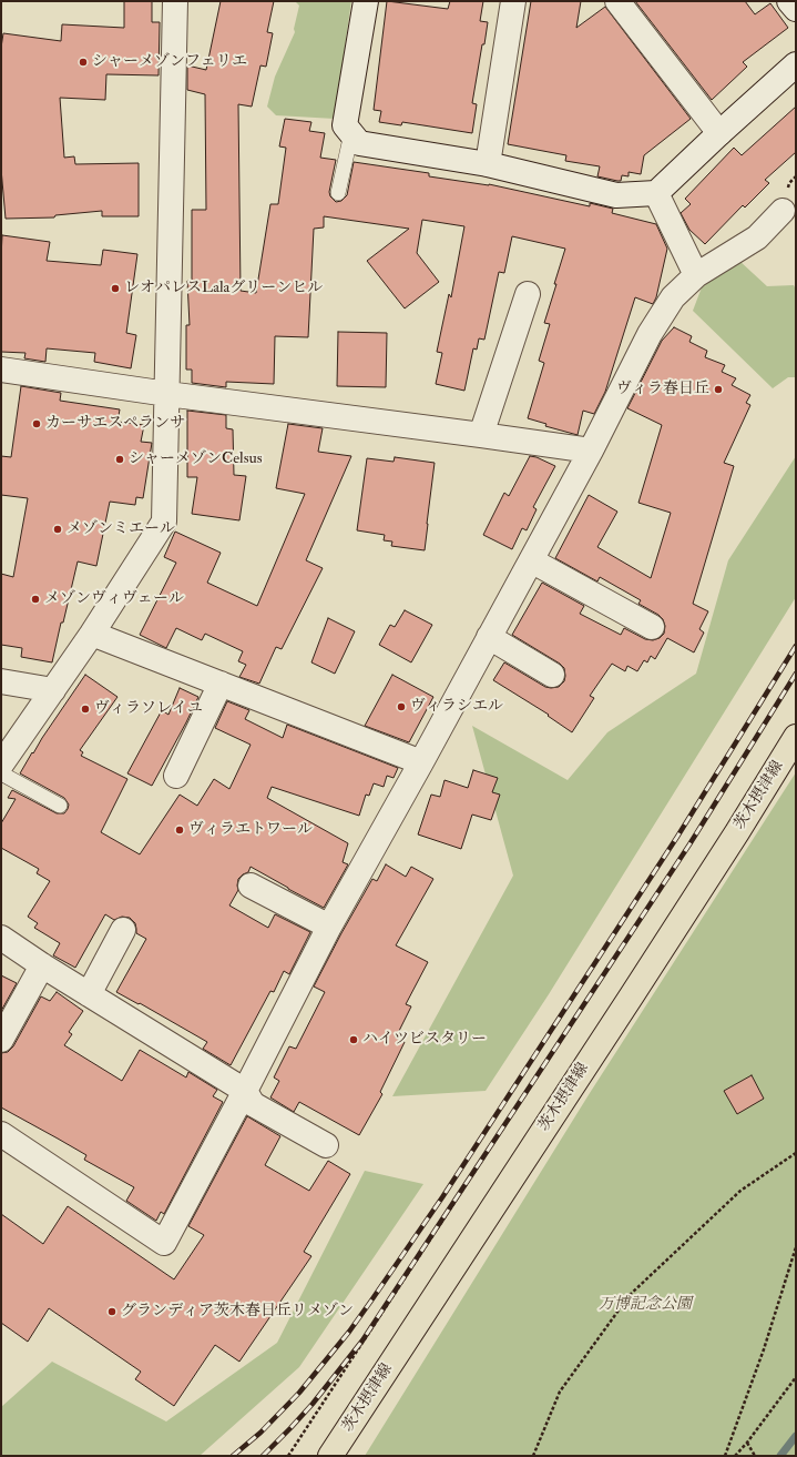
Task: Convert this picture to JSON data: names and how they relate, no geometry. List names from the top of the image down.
{
  "streets": {
    "main road": ["茨木摂津線"]
  },
  "parks": ["万博記念公園"],
  "places": [
    "シャーメゾンフェリエ",
    "レオパレスLalaグリーンヒル",
    "ヴィラ春日丘",
    "カーサエスペランサ",
    "シャーメゾンCelsus",
    "メゾンミエール",
    "メゾンヴィヴェール",
    "ヴィラシエル",
    "ヴィラソレイユ",
    "ヴィラエトワール",
    "ハイツビスタリー",
    "グランディア茨木春日丘リメゾン"
  ]
}
